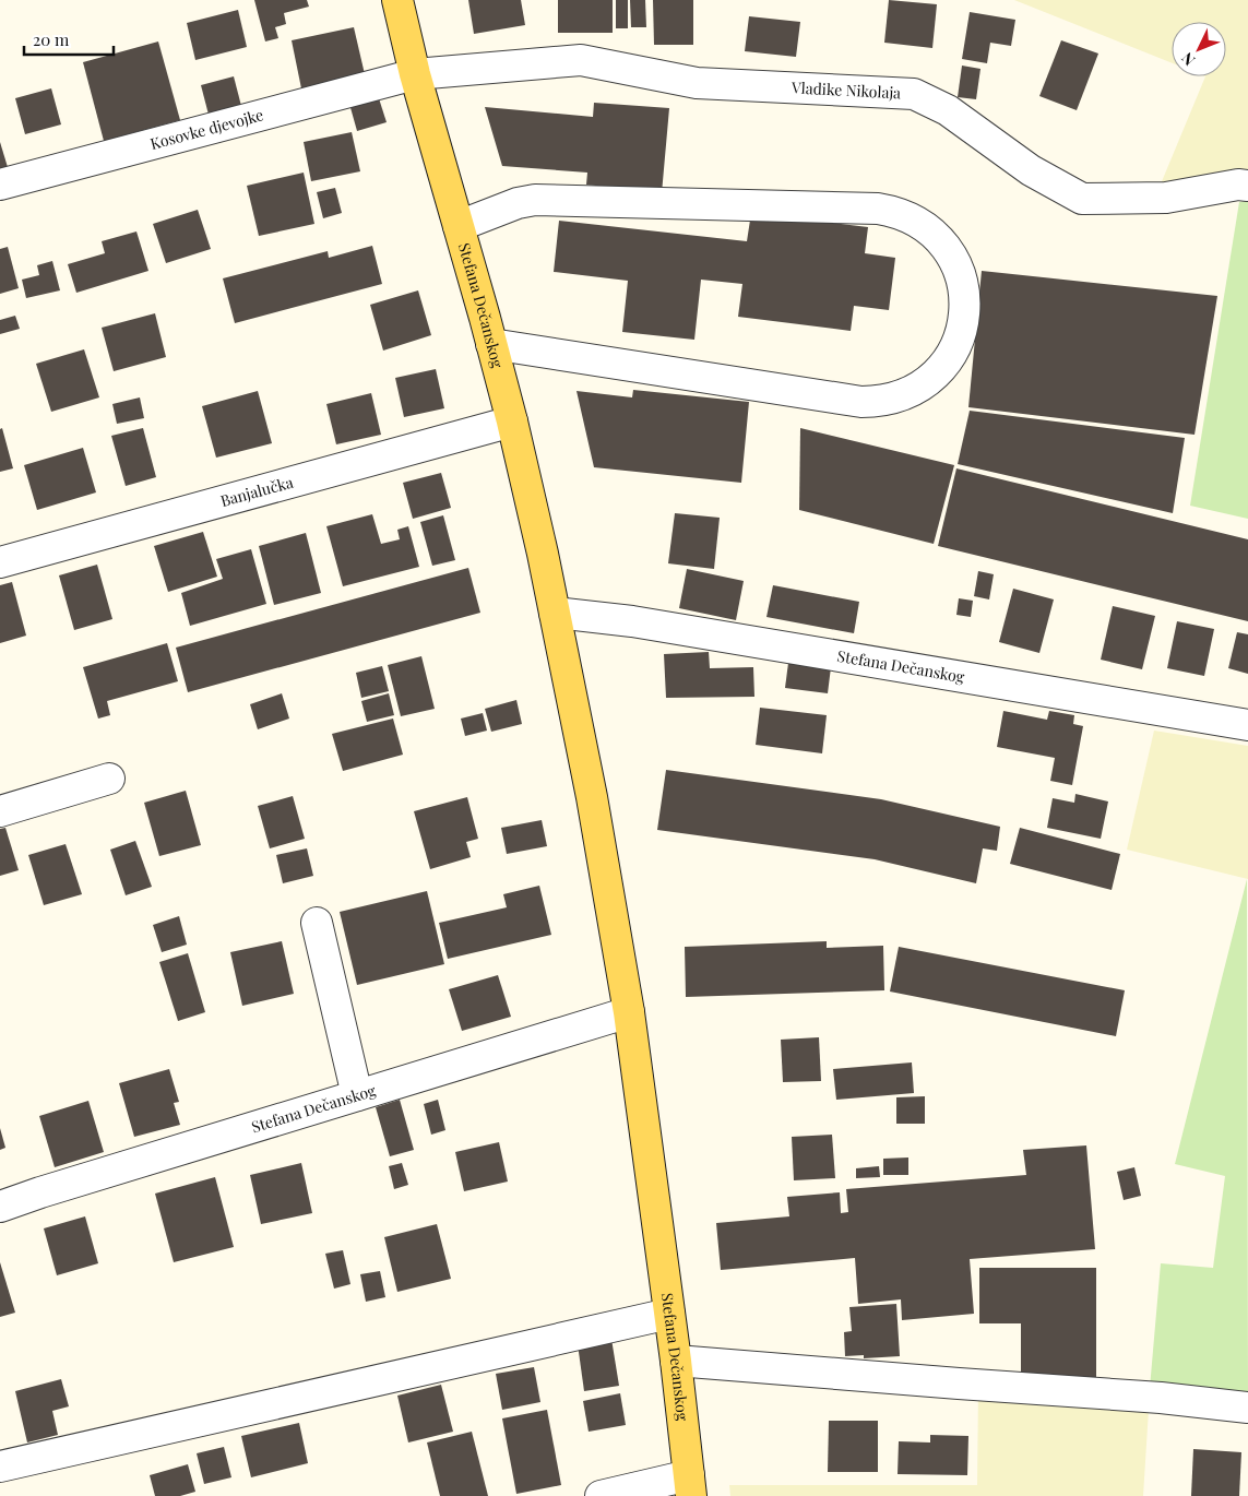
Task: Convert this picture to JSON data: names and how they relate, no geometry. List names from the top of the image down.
{
  "streets": {
    "main road": ["Stefana Dečanskog"],
    "street": ["Vladike Nikolaja", "Kosovke djevojke", "Banjalučka"]
  },
  "crossings": [
    ["Vladike Nikolaja", "Kosovke djevojke"],
    ["Vladike Nikolaja", "Stefana Dečanskog"],
    ["Kosovke djevojke", "Stefana Dečanskog"],
    ["Stefana Dečanskog", "Banjalučka"]
  ],
  "scale_bar": "20 m",
  "north": "bottom left"
}
